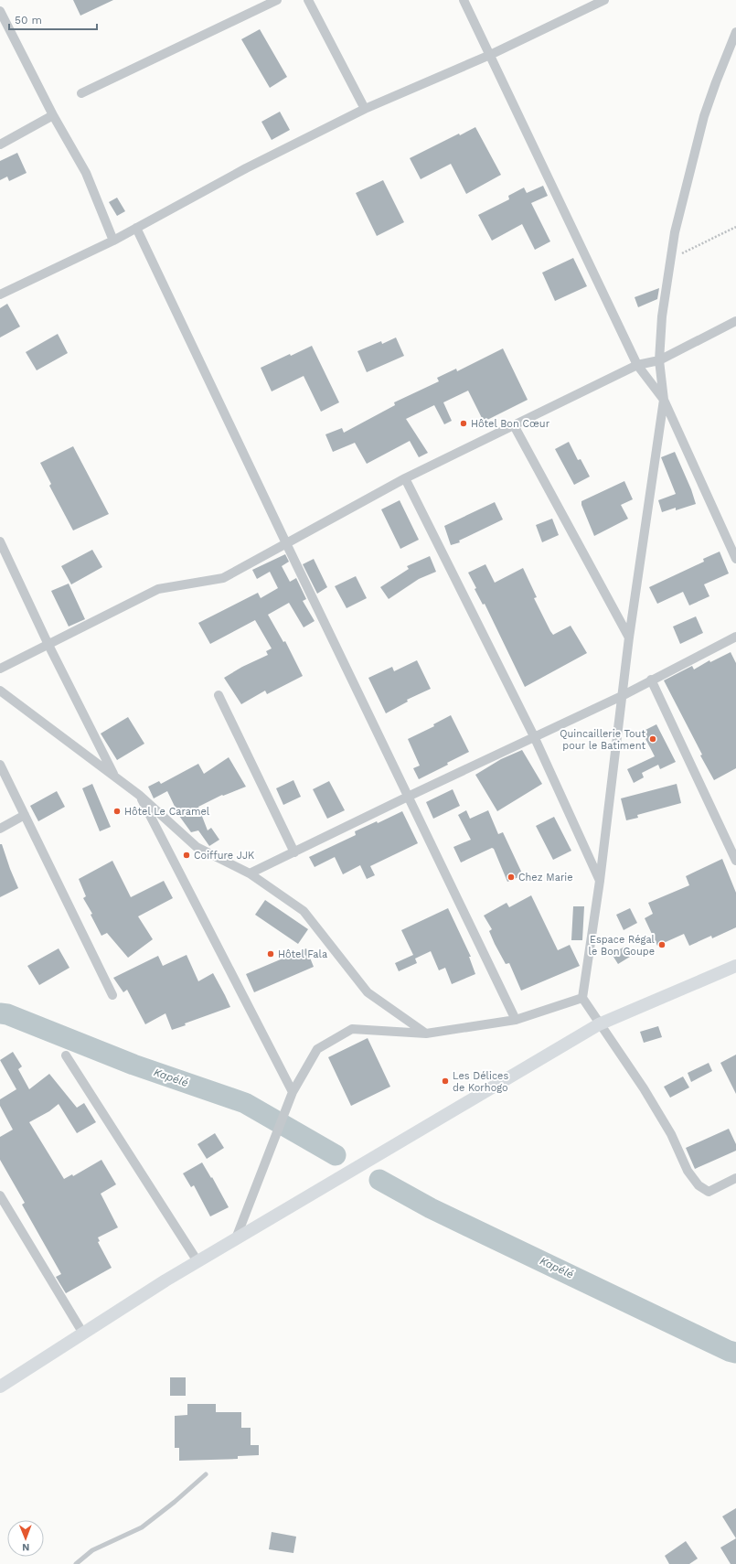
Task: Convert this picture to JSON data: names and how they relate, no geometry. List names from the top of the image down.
{
  "water": ["Kapélé"],
  "places": [
    "Hôtel Bon Cœur",
    "Quincaillerie Tout pour le Batiment",
    "Hôtel Le Caramel",
    "Coiffure JJK",
    "Chez Marie",
    "Espace Régal le Bon Goupe",
    "Hôtel Fala",
    "Les Délices de Korhogo"
  ],
  "scale_bar": "50 m",
  "north": "bottom"
}
